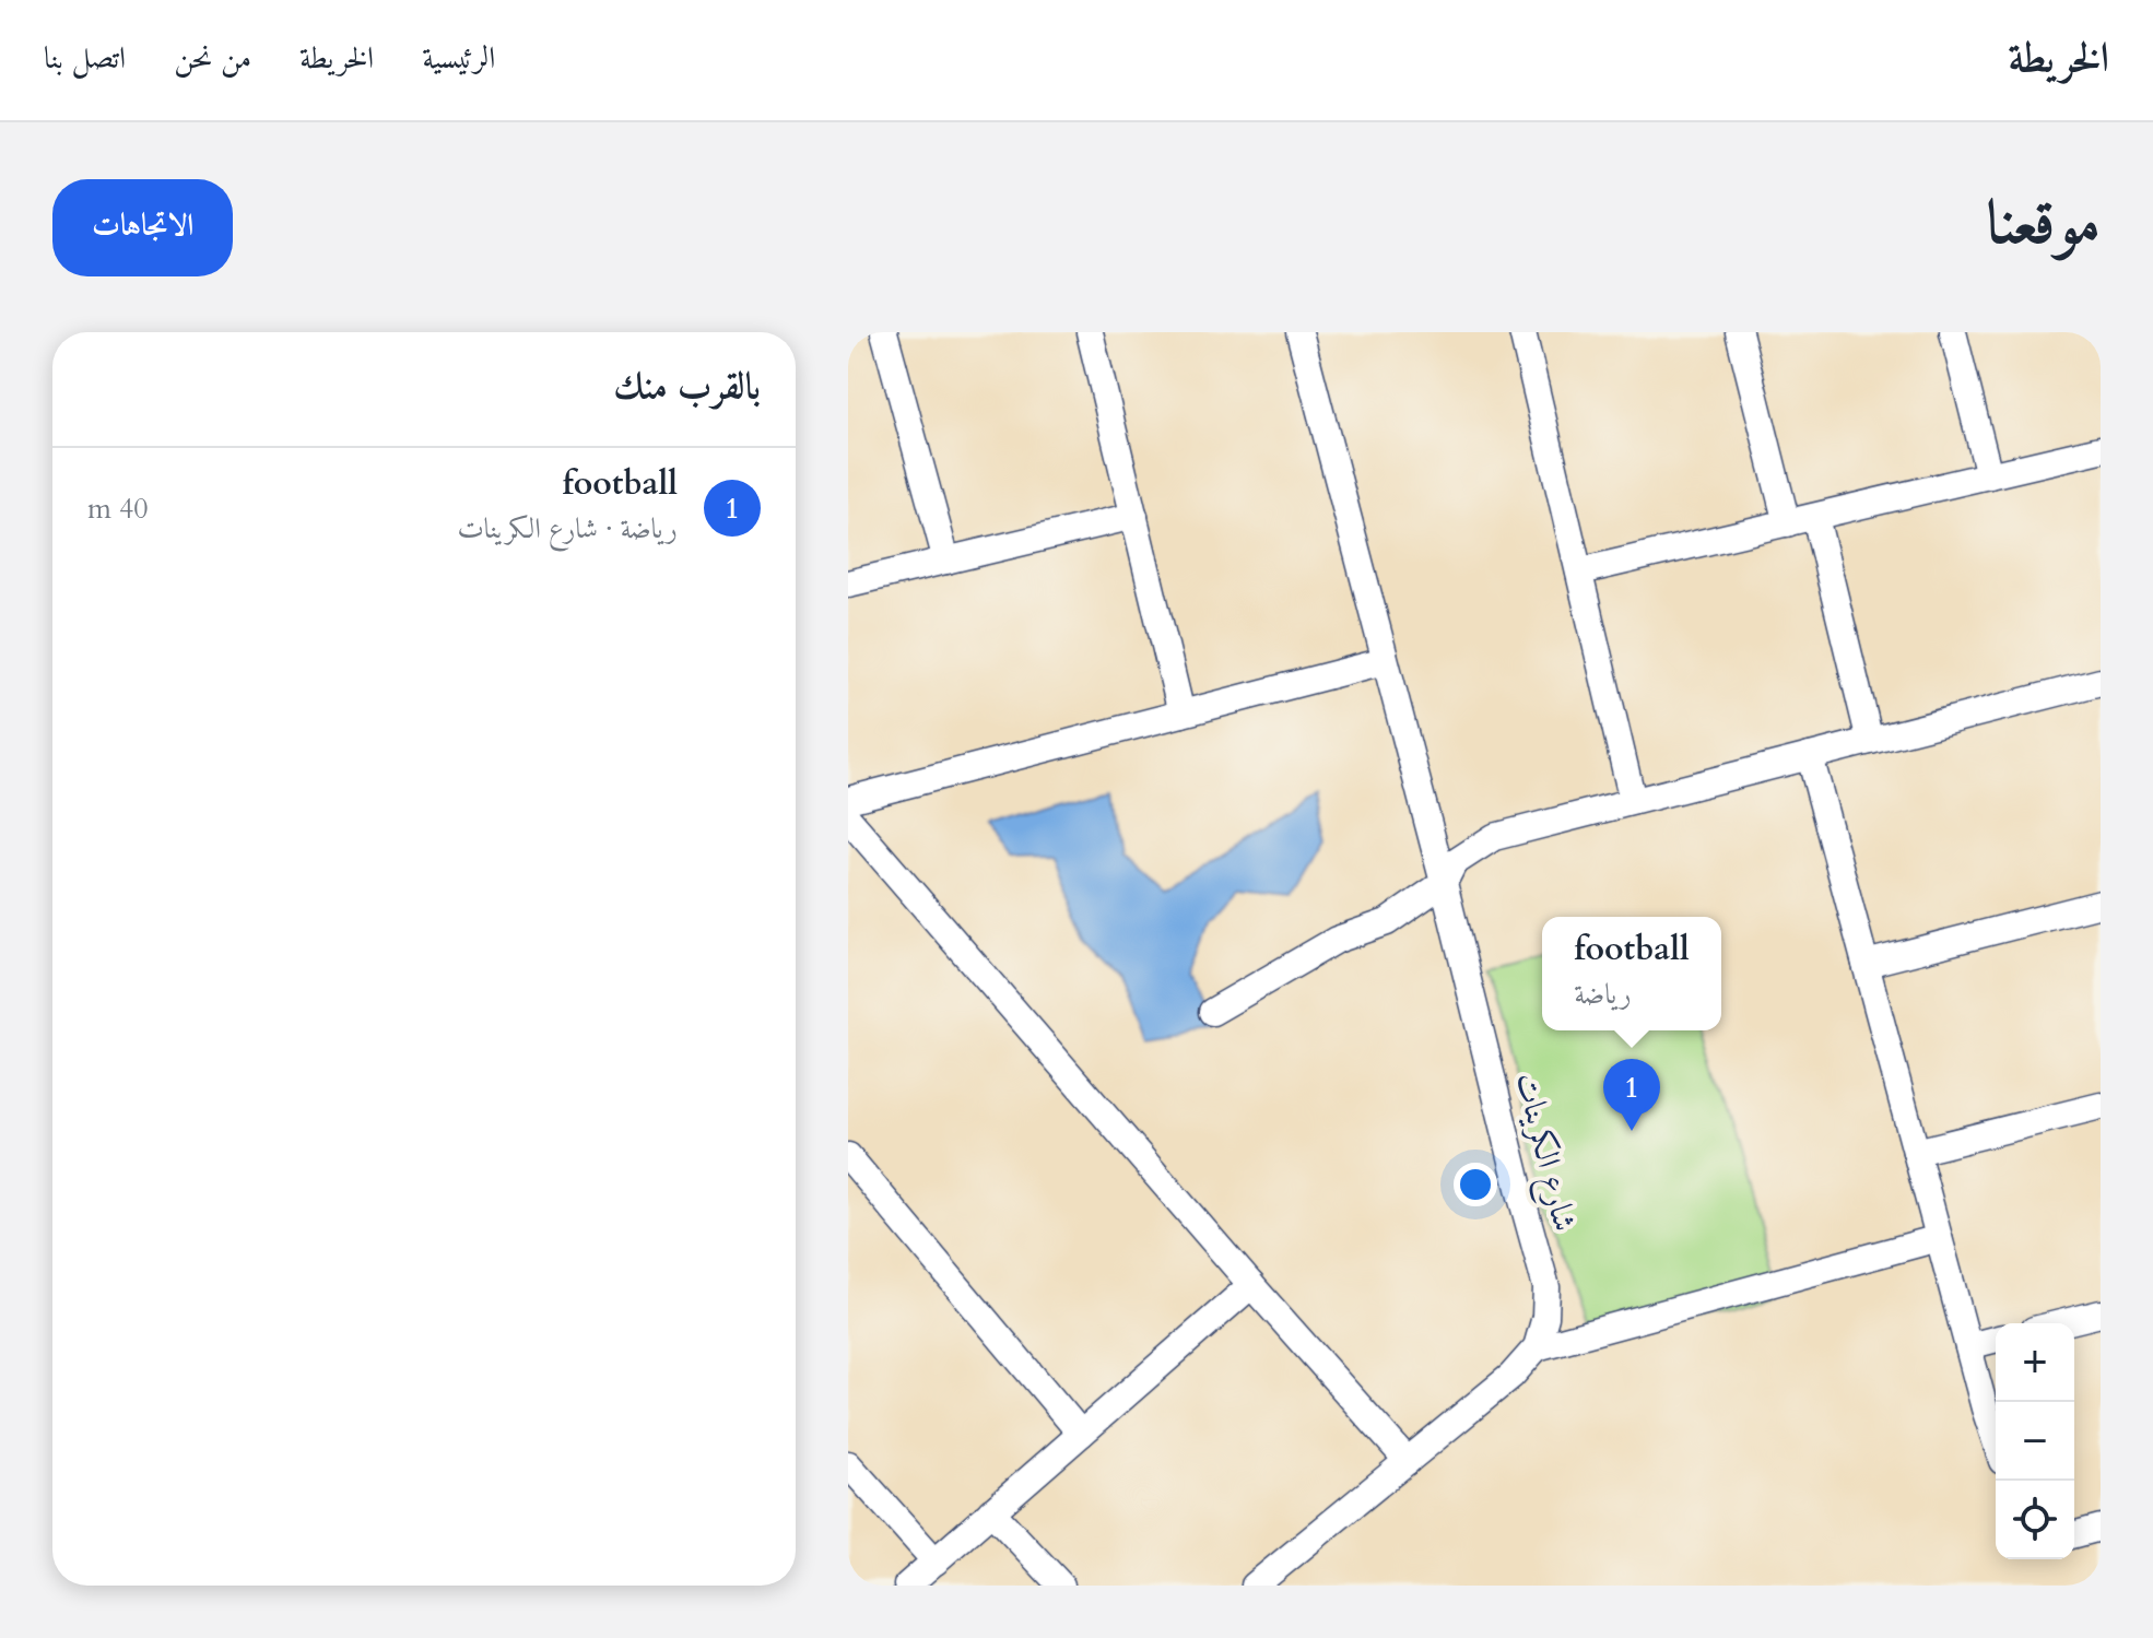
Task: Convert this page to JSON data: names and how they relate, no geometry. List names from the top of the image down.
{
  "streets": {
    "street": ["شارع الکرينات"]
  },
  "page": {
    "header": "الخريطة",
    "nav": [
      "الرئيسية",
      "الخريطة",
      "من نحن",
      "اتصل بنا"
    ],
    "title": "موقعنا",
    "buttons": "الاتجاهات",
    "heading": "بالقرب منك",
    "list": [
      {
        "mark": "1",
        "name": "football",
        "note": "رياضة · شارع الکرينات",
        "value": "40 m"
      }
    ],
    "popup": ["football", "رياضة"],
    "pins": "1",
    "map_buttons": ["+", "−"]
  }
}
